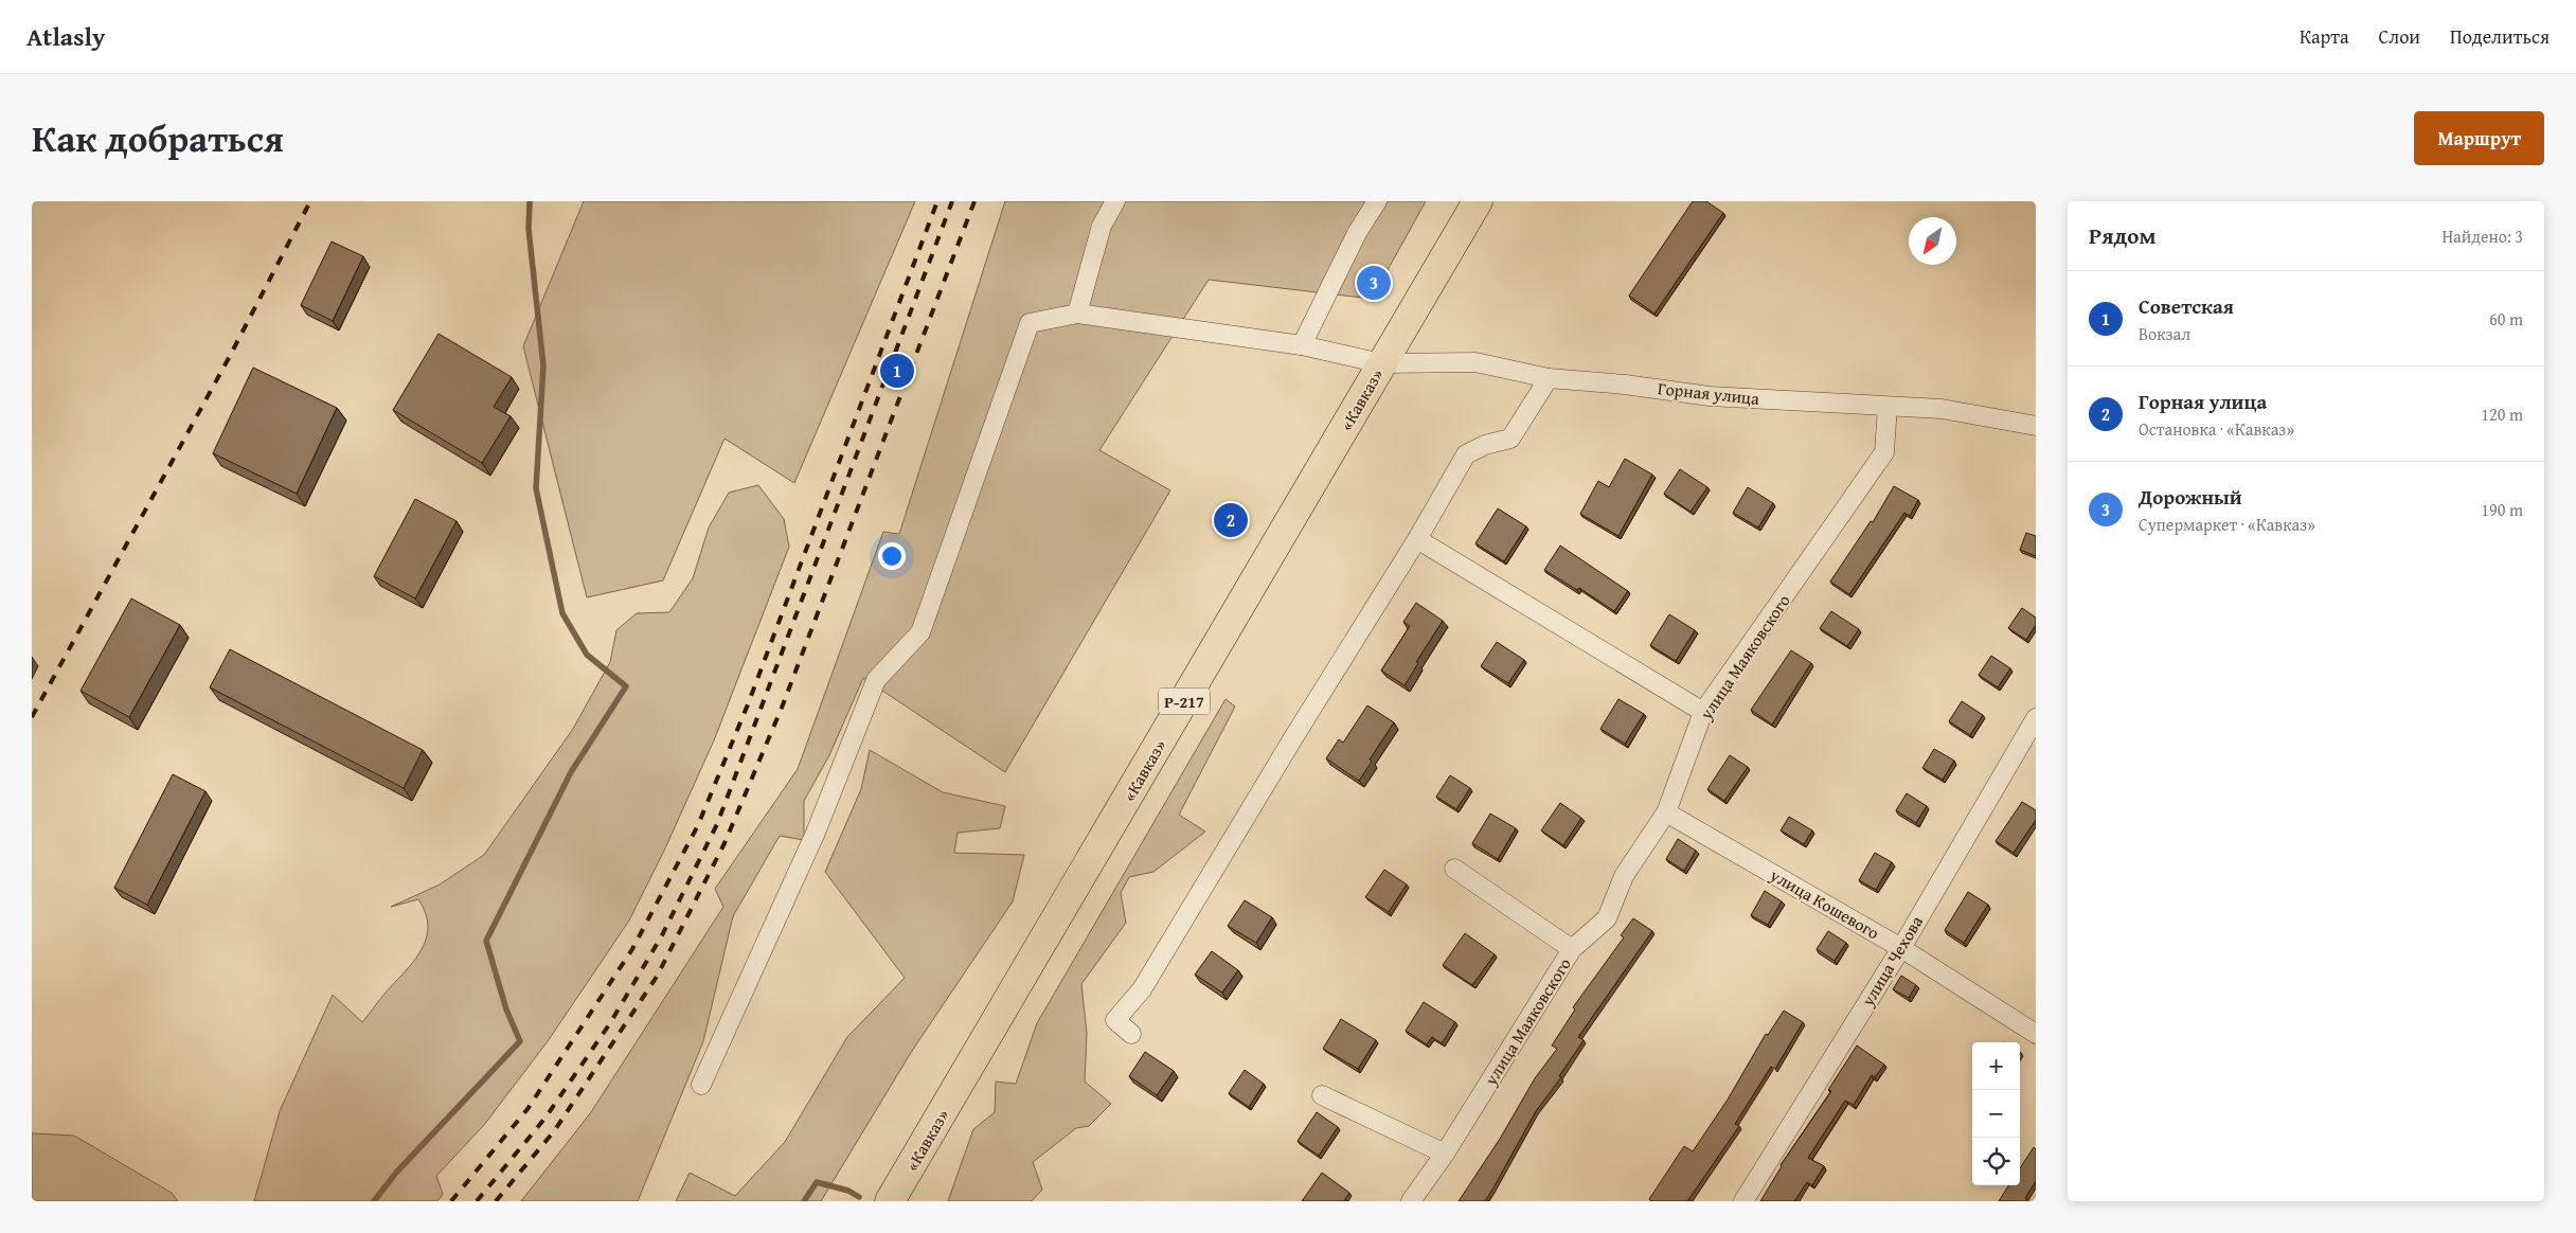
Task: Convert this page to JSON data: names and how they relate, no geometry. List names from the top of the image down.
{
  "streets": {
    "highway": ["«Кавказ»", "Р-217"],
    "street": [
      "Горная улица",
      "улица Маяковского",
      "улица Кошевого",
      "улица Чехова"
    ]
  },
  "crossings": [
    ["Горная улица", "«Кавказ»"],
    ["Горная улица", "улица Маяковского"],
    ["улица Маяковского", "улица Кошевого"],
    ["улица Кошевого", "улица Чехова"]
  ],
  "north": "bottom left",
  "page": {
    "header": "Atlasly",
    "nav": ["Карта", "Слои", "Поделиться"],
    "title": "Как добраться",
    "buttons": "Маршрут",
    "heading": ["Рядом", "Найдено: 3"],
    "pins": ["3", "1", "2"],
    "list": [
      {
        "mark": "1",
        "name": "Советская",
        "note": "Вокзал",
        "value": "60 m"
      },
      {
        "mark": "2",
        "name": "Горная улица",
        "note": "Остановка · «Кавказ»",
        "value": "120 m"
      },
      {
        "mark": "3",
        "name": "Дорожный",
        "note": "Супермаркет · «Кавказ»",
        "value": "190 m"
      }
    ],
    "map_buttons": ["+", "−"]
  }
}
